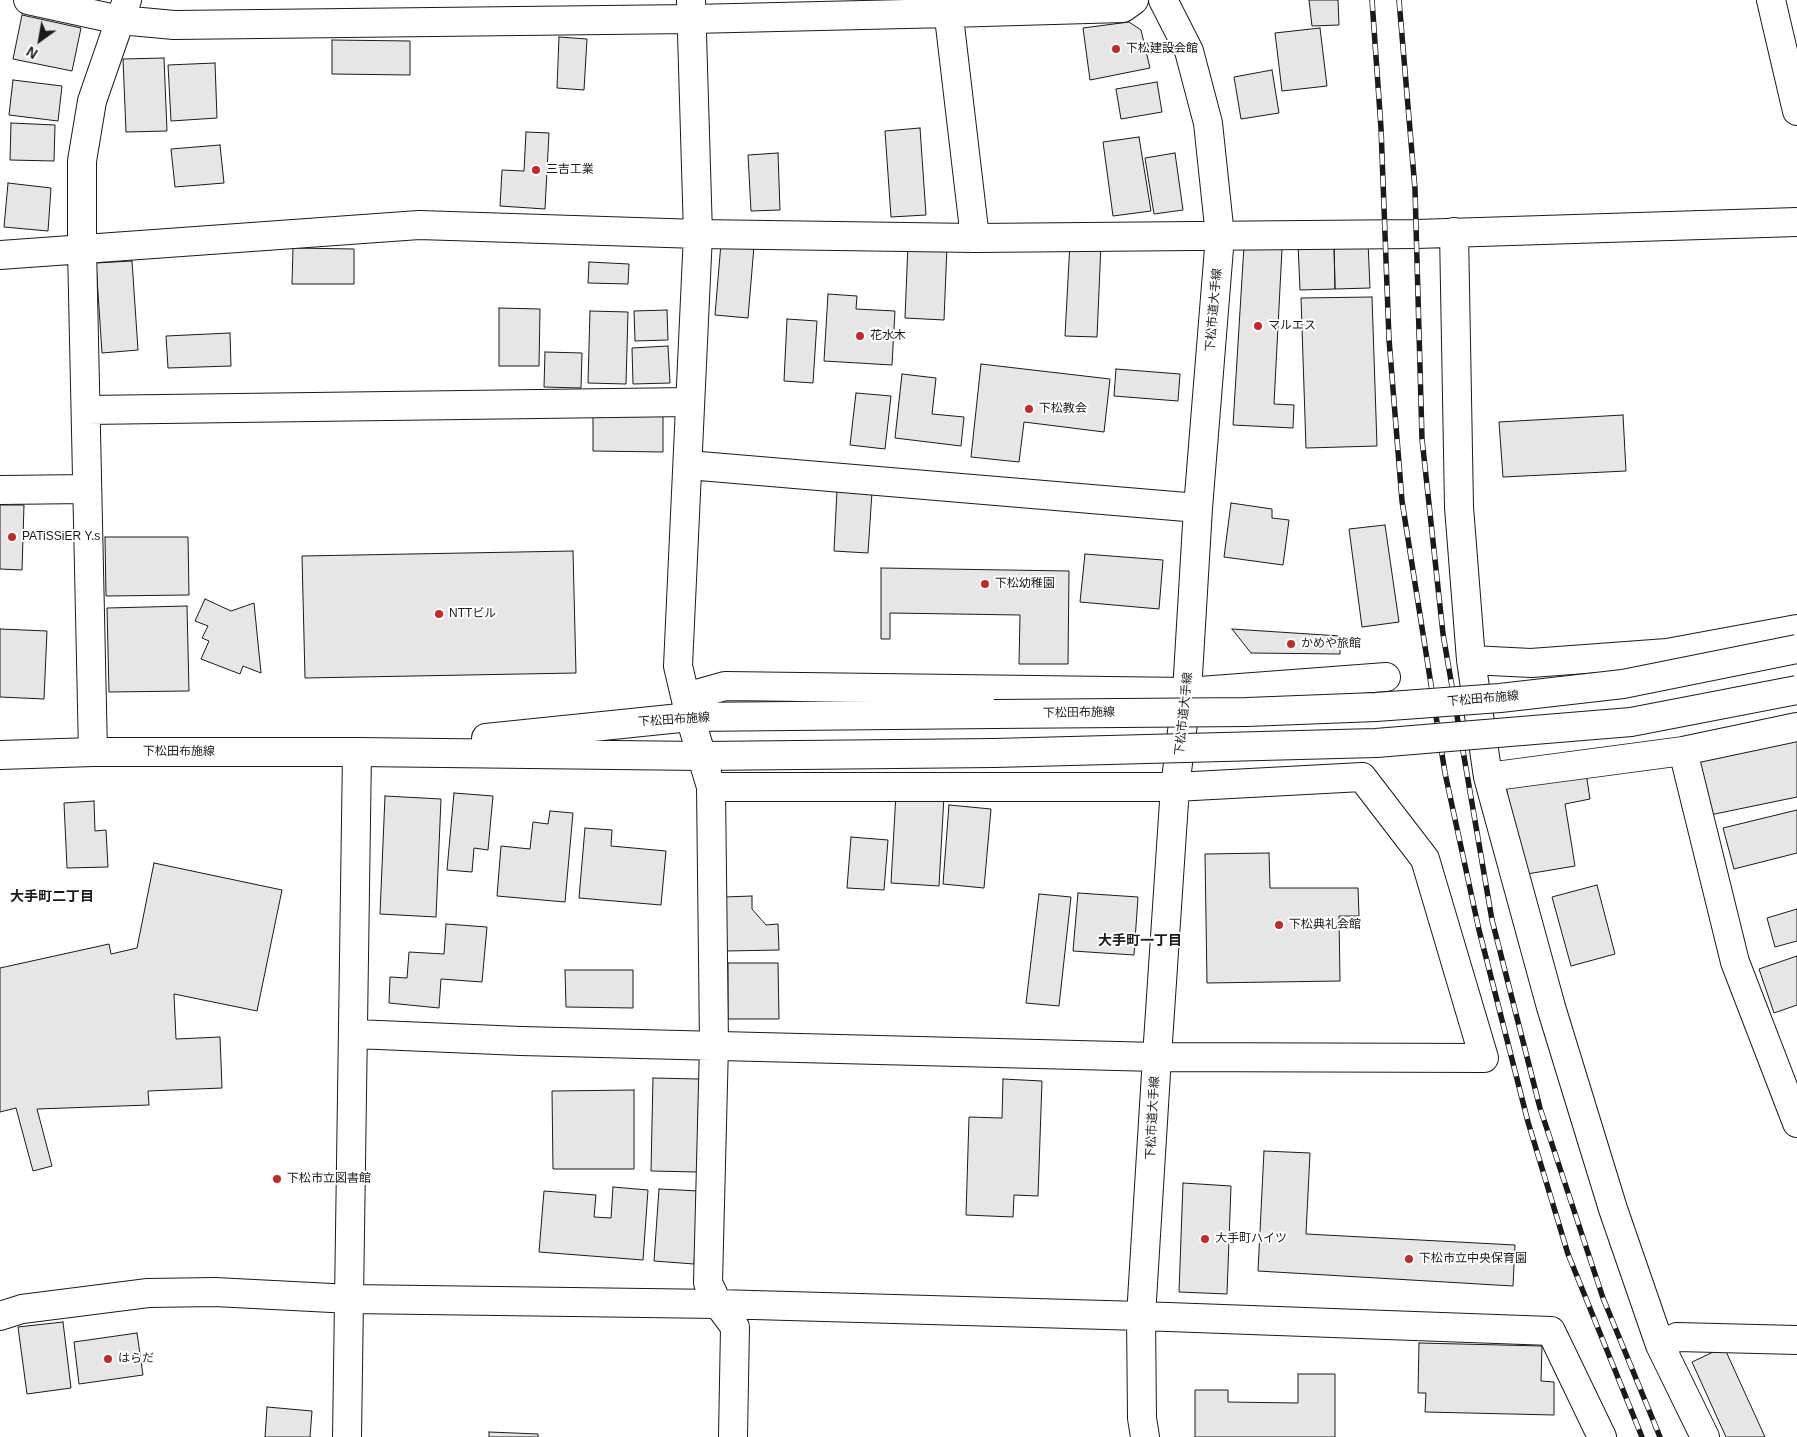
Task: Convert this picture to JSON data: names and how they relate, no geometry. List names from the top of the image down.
{
  "streets": {
    "street": ["下松市道大手線", "下松田布施線"]
  },
  "districts": ["大手町二丁目", "大手町一丁目"],
  "places": [
    "下松建設会館",
    "三吉工業",
    "マルエス",
    "花水木",
    "下松教会",
    "PATiSSiER Y.s",
    "下松幼稚園",
    "NTTビル",
    "かめや旅館",
    "下松典礼会館",
    "下松市立図書館",
    "大手町ハイツ",
    "下松市立中央保育園",
    "はらだ"
  ],
  "north": "bottom left"
}
